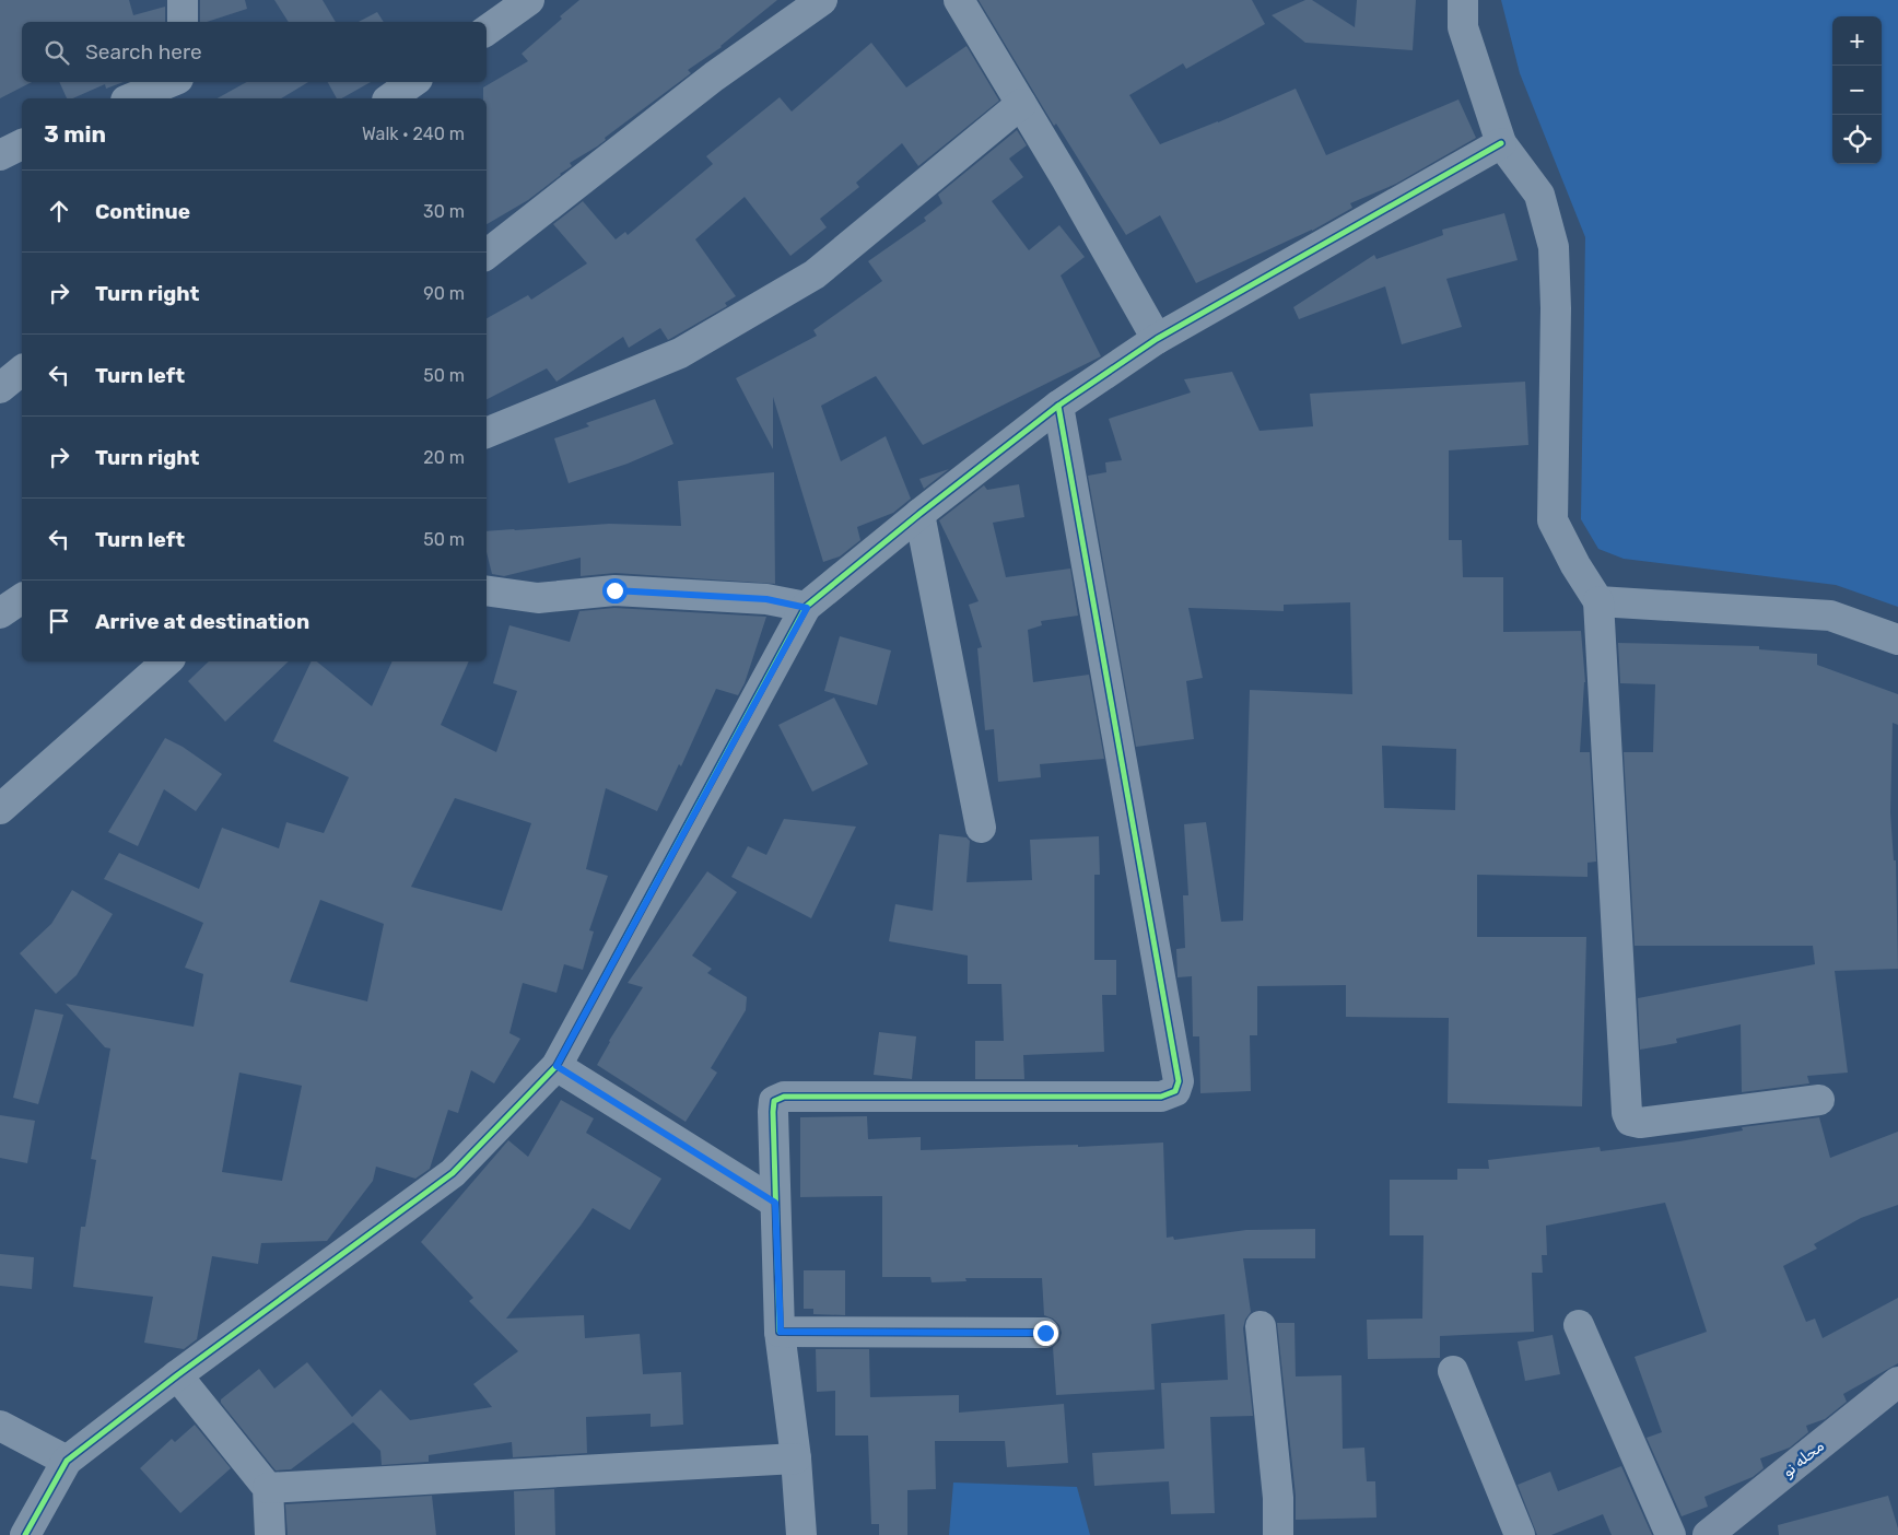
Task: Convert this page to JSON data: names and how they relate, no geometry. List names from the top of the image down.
{
  "streets": {
    "street": ["محله نو"]
  },
  "page": {
    "map_buttons": ["+", "−"],
    "search": "Search here",
    "heading": ["3 min", "Walk · 240 m"],
    "list": [
      ["Continue", "30 m"],
      ["Turn right", "90 m"],
      ["Turn left", "50 m"],
      ["Turn right", "20 m"],
      ["Turn left", "50 m"],
      "Arrive at destination"
    ]
  }
}
